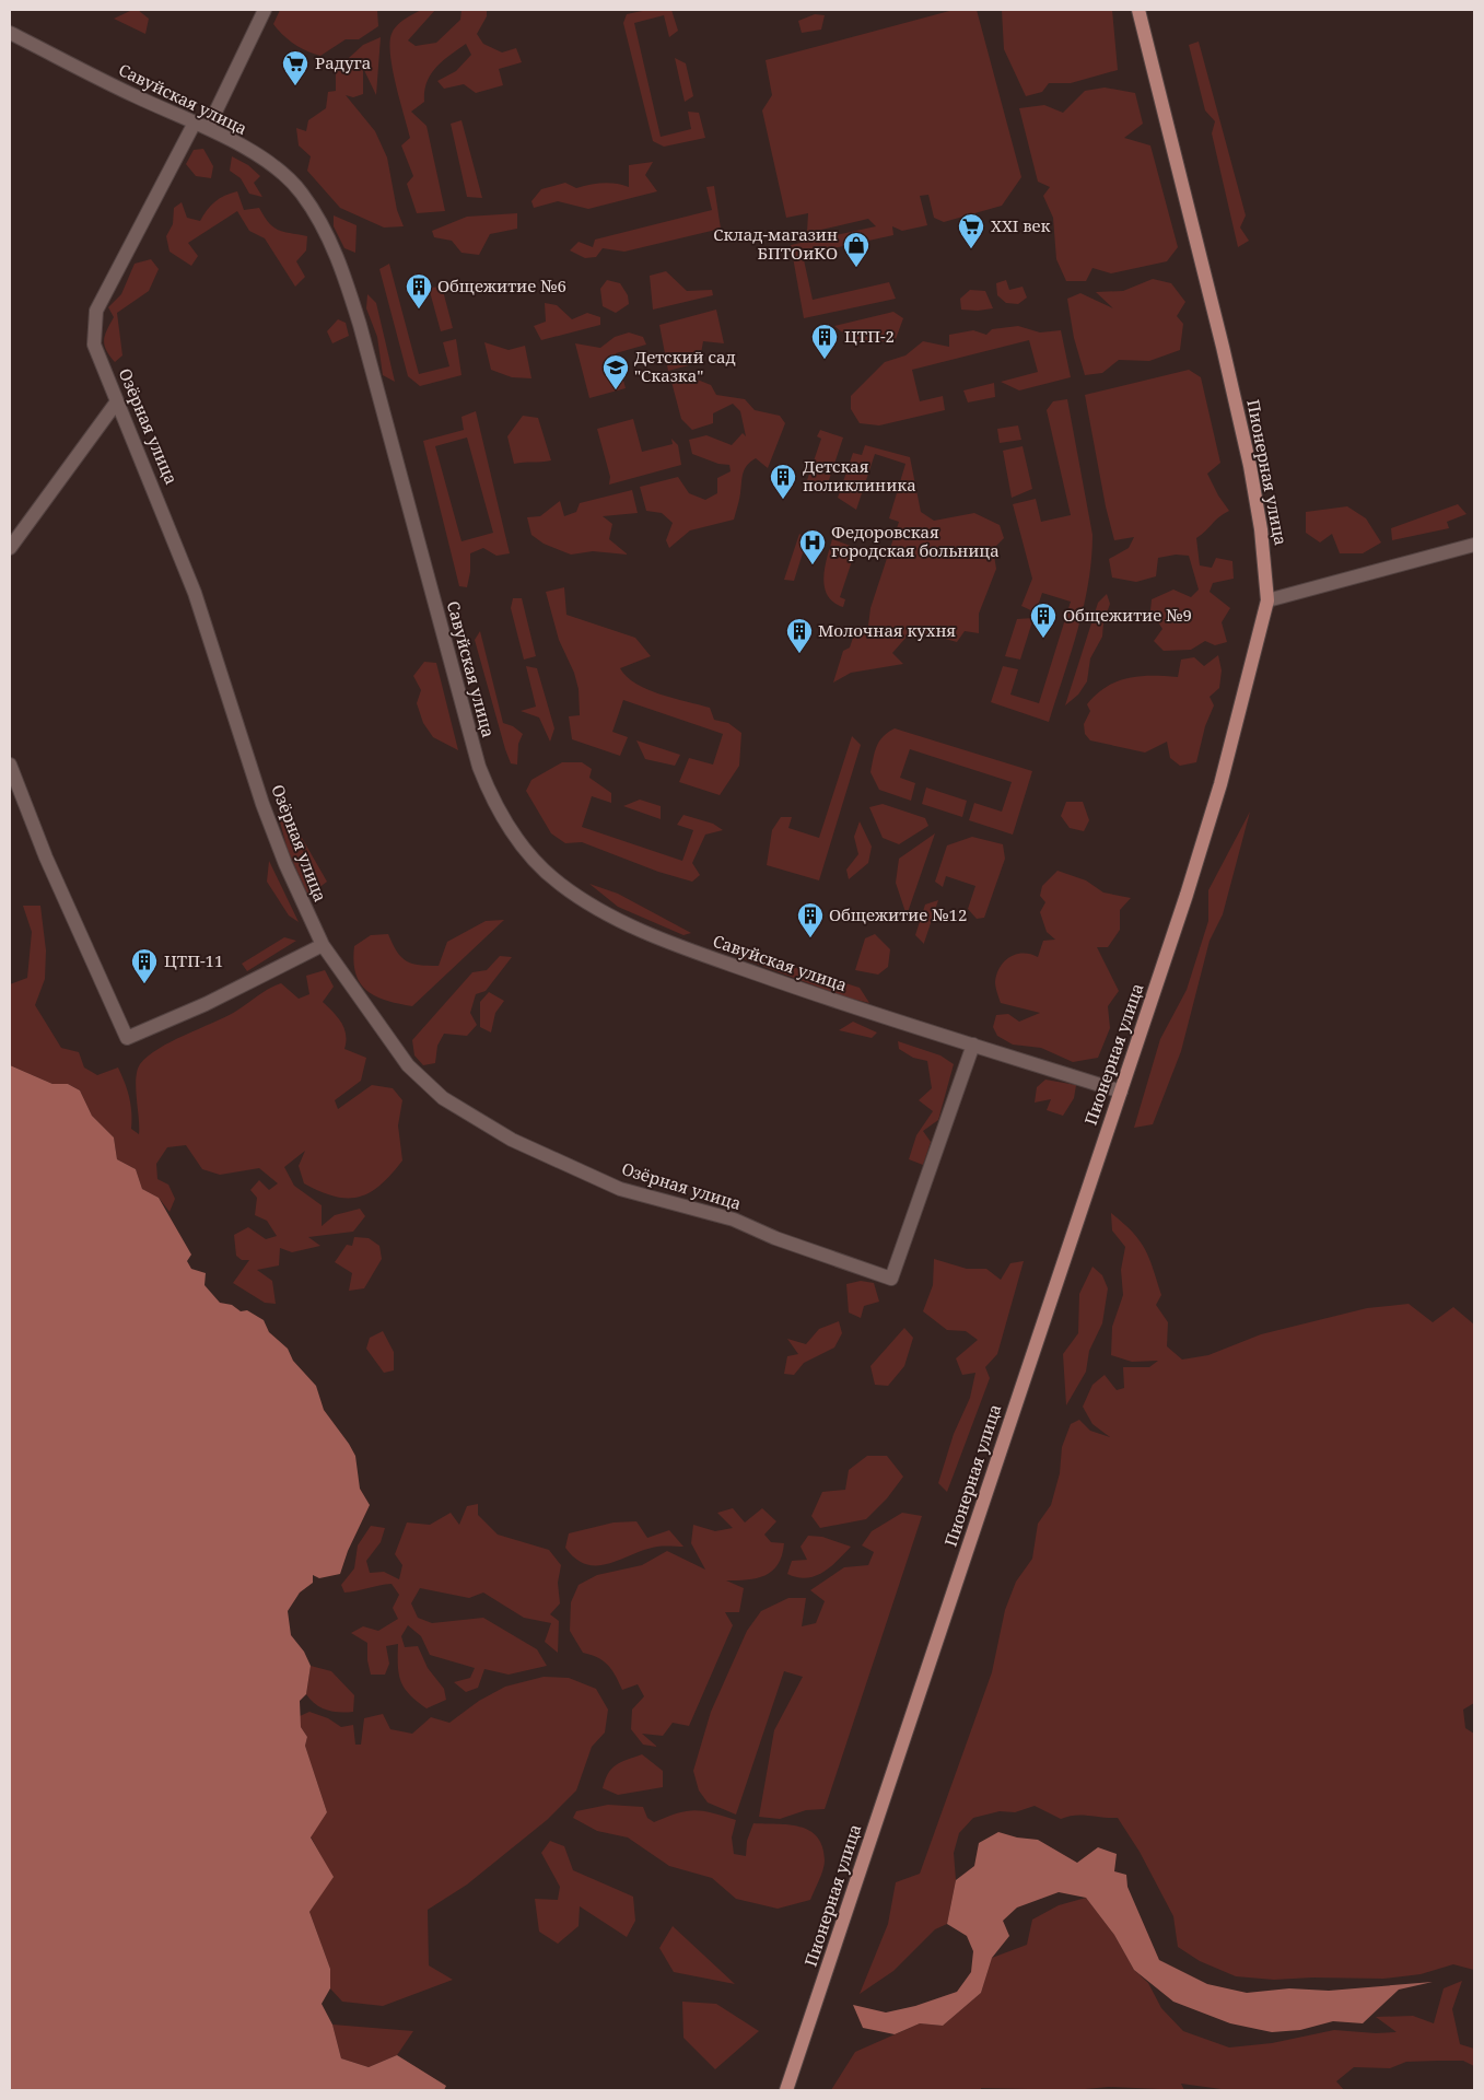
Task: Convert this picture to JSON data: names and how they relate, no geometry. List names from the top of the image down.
{
  "streets": {
    "main road": ["Пионерная улица"],
    "street": ["Савуйская улица", "Озёрная улица"]
  },
  "crossings": [
    ["Савуйская улица", "Озёрная улица"],
    ["Савуйская улица", "Пионерная улица"]
  ],
  "places": {
    "supermarket": ["Радуга", "XXI век"],
    "shop": ["Склад-магазин БПТОиКО"],
    "building": [
      "Общежитие №6",
      "ЦТП-2",
      "Детская поликлиника",
      "Общежитие №9",
      "Молочная кухня",
      "Общежитие №12",
      "ЦТП-11"
    ],
    "school or university": ["Детский сад \"Сказка\""],
    "hospital": ["Федоровская городская больница"]
  }
}
